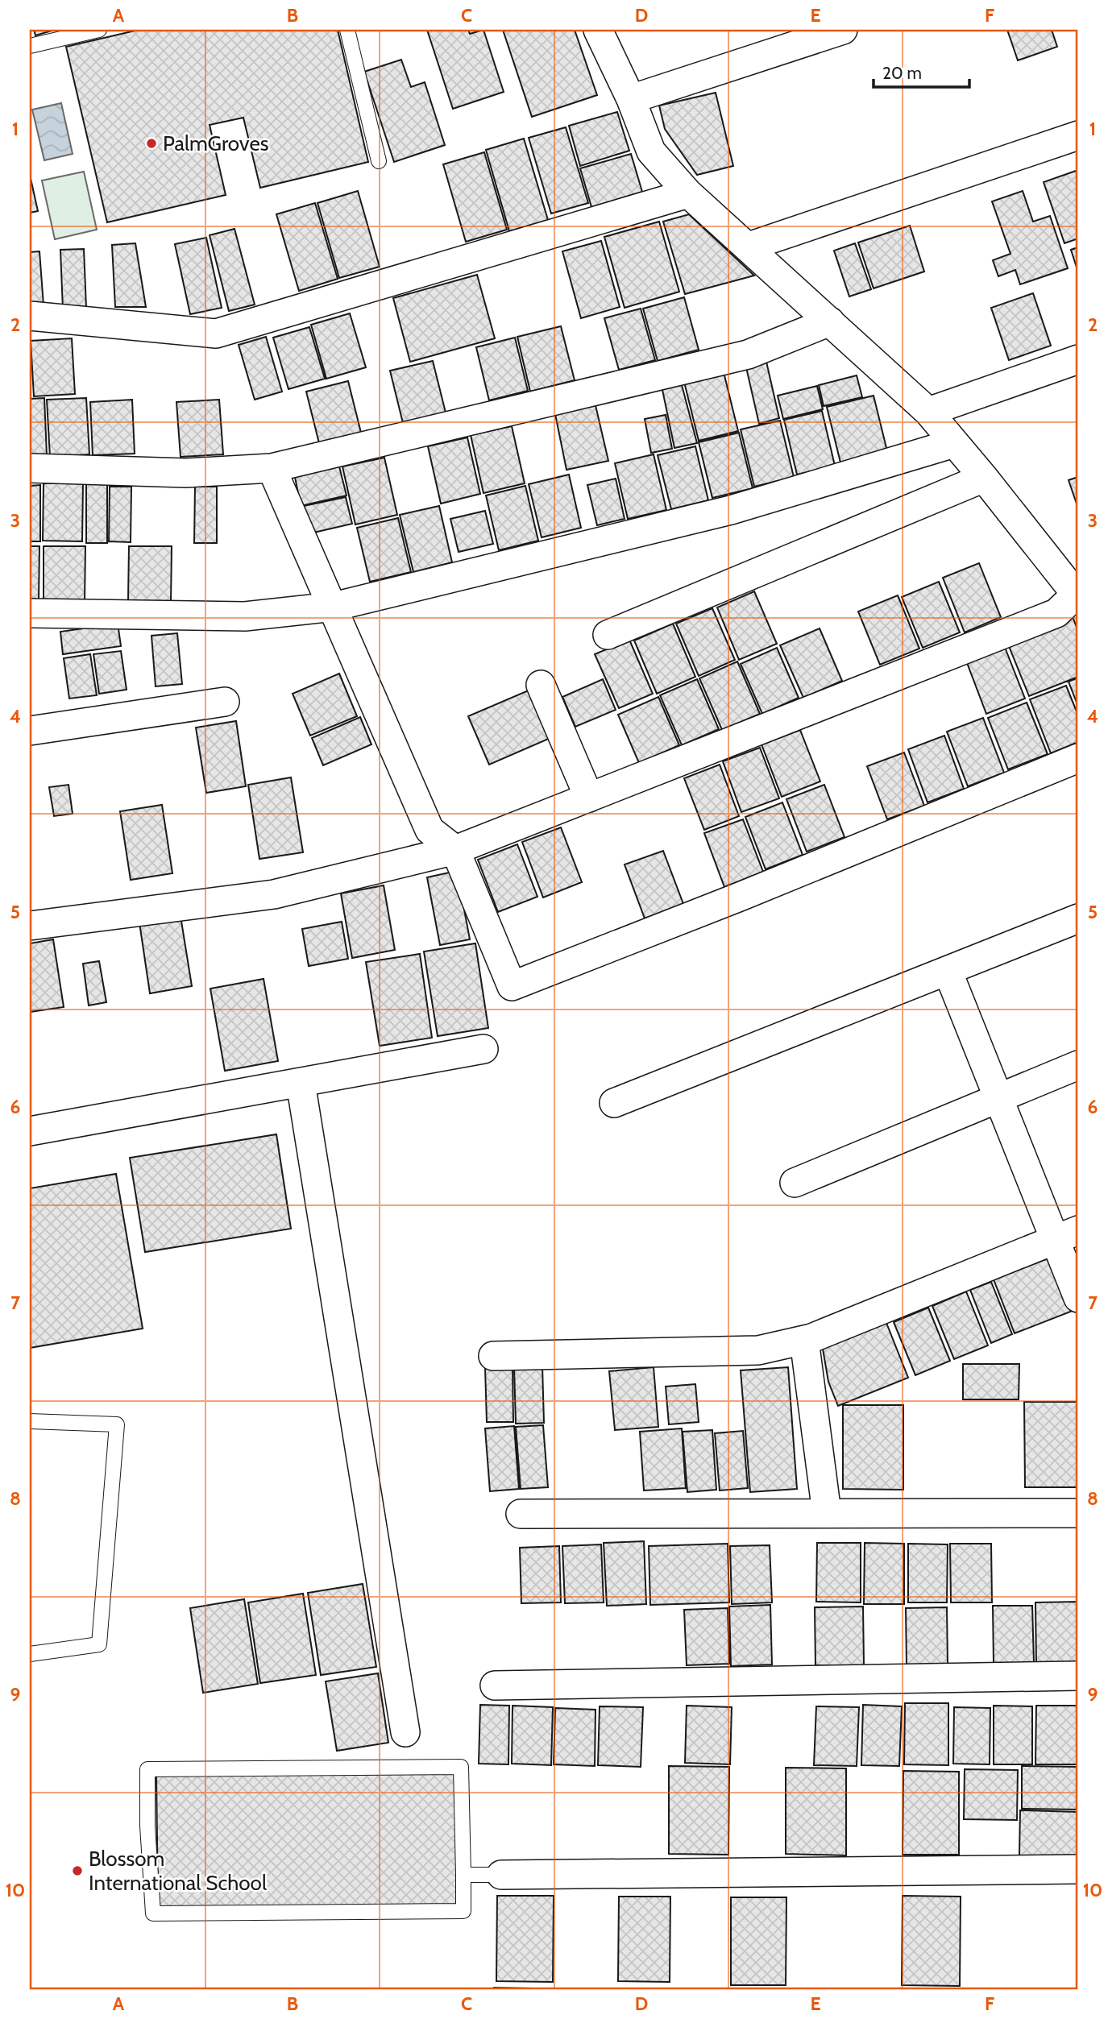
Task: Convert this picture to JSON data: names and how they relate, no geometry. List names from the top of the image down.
{
  "places": ["PalmGroves", "Blossom International School"],
  "scale_bar": "20 m",
  "grid": {
    "columns": [
      "A",
      "B",
      "C",
      "D",
      "E",
      "F"
    ],
    "rows": [
      "1",
      "2",
      "3",
      "4",
      "5",
      "6",
      "7",
      "8",
      "9",
      "10"
    ]
  }
}
